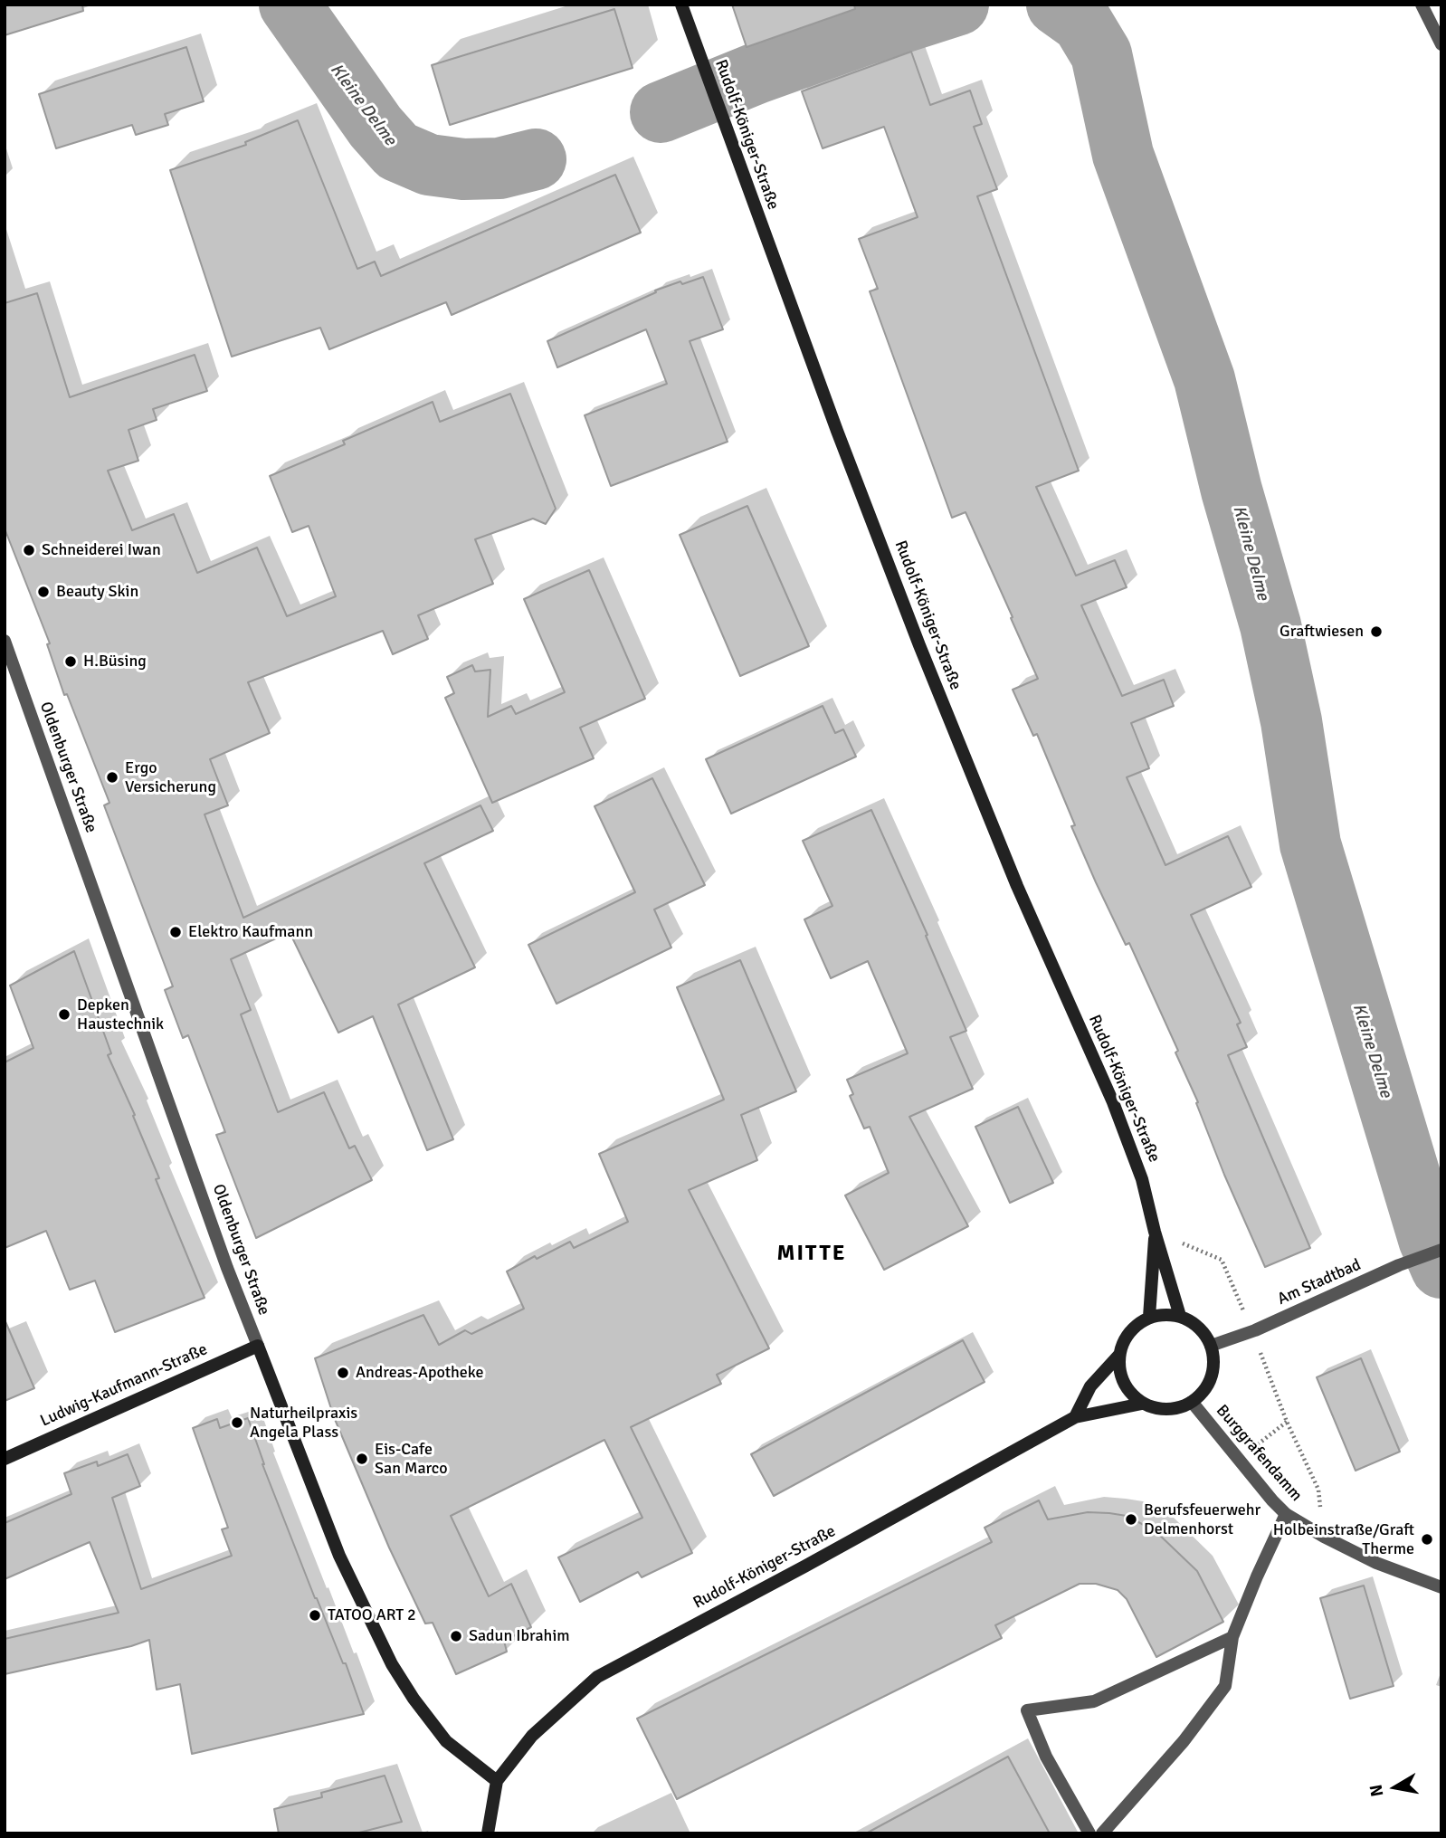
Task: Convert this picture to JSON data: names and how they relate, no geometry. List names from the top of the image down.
{
  "streets": {
    "main road": ["Rudolf-Königer-Straße", "Oldenburger Straße", "Ludwig-Kaufmann-Straße"],
    "street": ["Am Stadtbad", "Burggrafendamm"]
  },
  "crossings": [
    ["Rudolf-Königer-Straße", "Oldenburger Straße"],
    ["Rudolf-Königer-Straße", "Am Stadtbad"],
    ["Rudolf-Königer-Straße", "Burggrafendamm"],
    ["Oldenburger Straße", "Ludwig-Kaufmann-Straße"],
    ["Am Stadtbad", "Burggrafendamm"]
  ],
  "districts": ["MITTE"],
  "water": ["Kleine Delme"],
  "places": [
    "Schneiderei Iwan",
    "Beauty Skin",
    "Graftwiesen",
    "H.Büsing",
    "Ergo Versicherung",
    "Elektro Kaufmann",
    "Depken Haustechnik",
    "Andreas-Apotheke",
    "Naturheilpraxis Angela Plass",
    "Eis-Cafe San Marco",
    "Berufsfeuerwehr Delmenhorst",
    "Holbeinstraße/Graft Therme",
    "TATOO ART 2",
    "Sadun Ibrahim"
  ],
  "north": "left"
}
